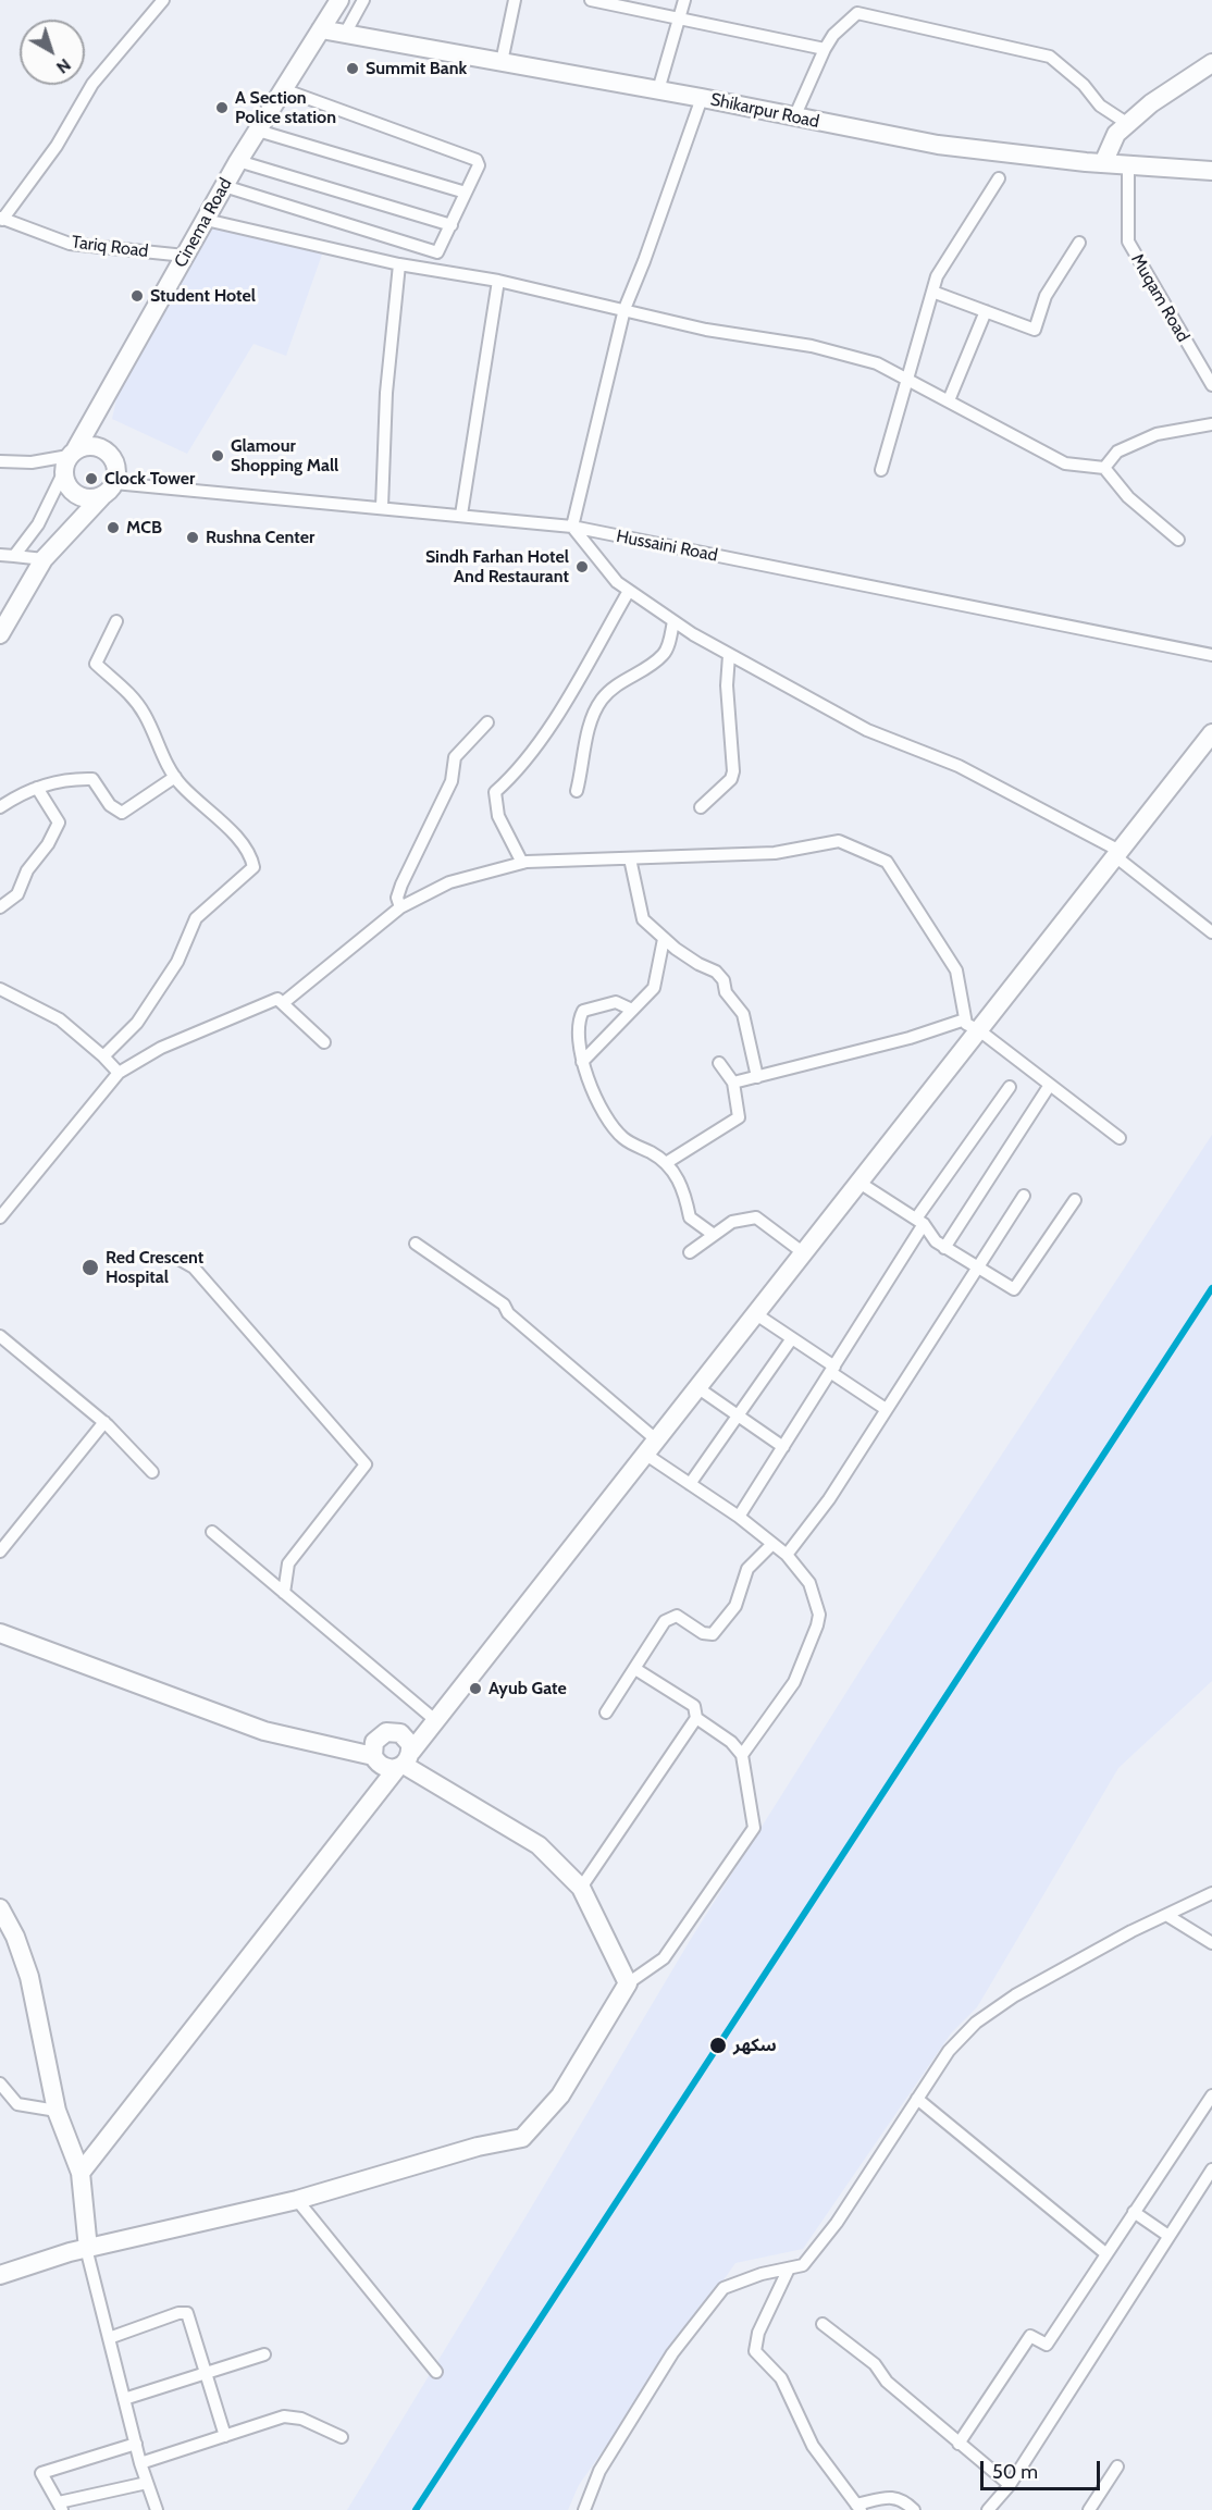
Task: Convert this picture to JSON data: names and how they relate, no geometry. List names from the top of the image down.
{
  "streets": {
    "street": [
      "Shikarpur Road",
      "Cinema Road",
      "Tariq Road",
      "Muqam Road",
      "Hussaini Road"
    ]
  },
  "crossings": [
    ["Shikarpur Road", "Cinema Road"],
    ["Shikarpur Road", "Muqam Road"],
    ["Cinema Road", "Tariq Road"],
    ["Cinema Road", "Hussaini Road"]
  ],
  "places": [
    "Summit Bank",
    "A Section Police station",
    "Student Hotel",
    "Glamour Shopping Mall",
    "Clock Tower",
    "MCB",
    "Rushna Center",
    "Sindh Farhan Hotel And Restaurant",
    "Red Crescent Hospital",
    "Ayub Gate",
    "سكهر"
  ],
  "scale_bar": "50 m",
  "north": "bottom right"
}
